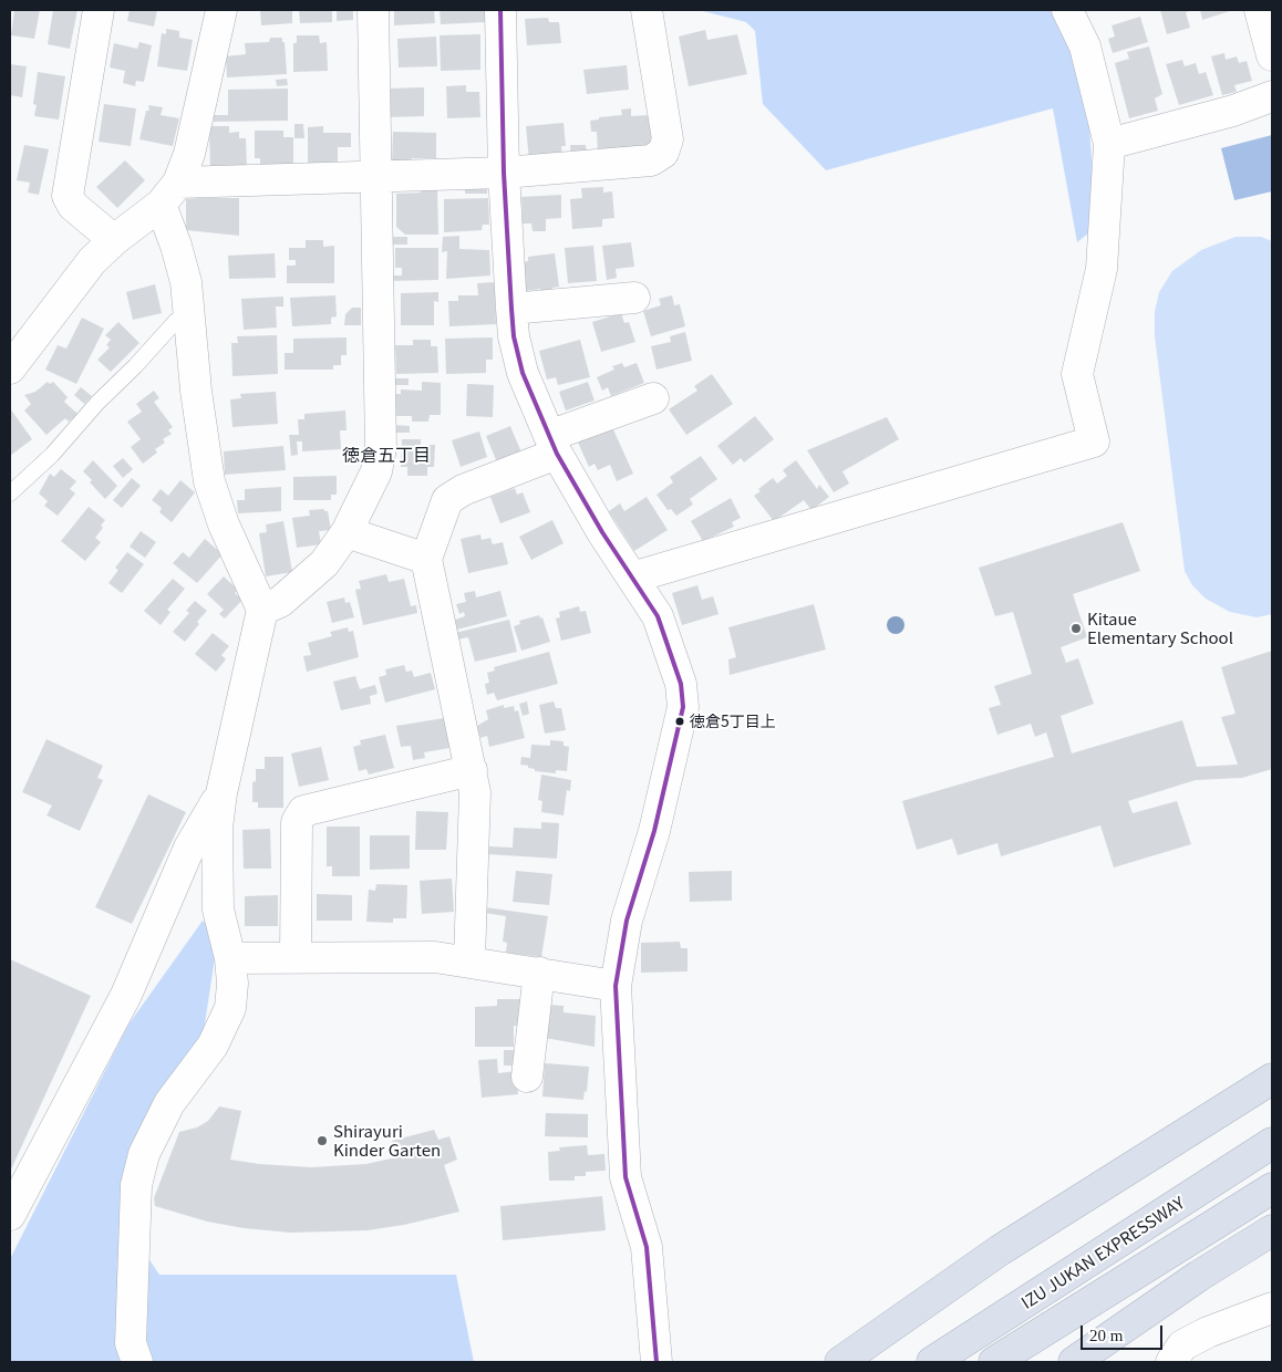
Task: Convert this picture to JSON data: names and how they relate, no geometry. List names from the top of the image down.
{
  "streets": {
    "highway": ["IZU JUKAN EXPRESSWAY"]
  },
  "districts": ["徳倉五丁目"],
  "places": ["Kitaue Elementary School", "徳倉5丁目上", "Shirayuri Kinder Garten"],
  "lines": ["transit line 20"],
  "scale_bar": "20 m"
}
